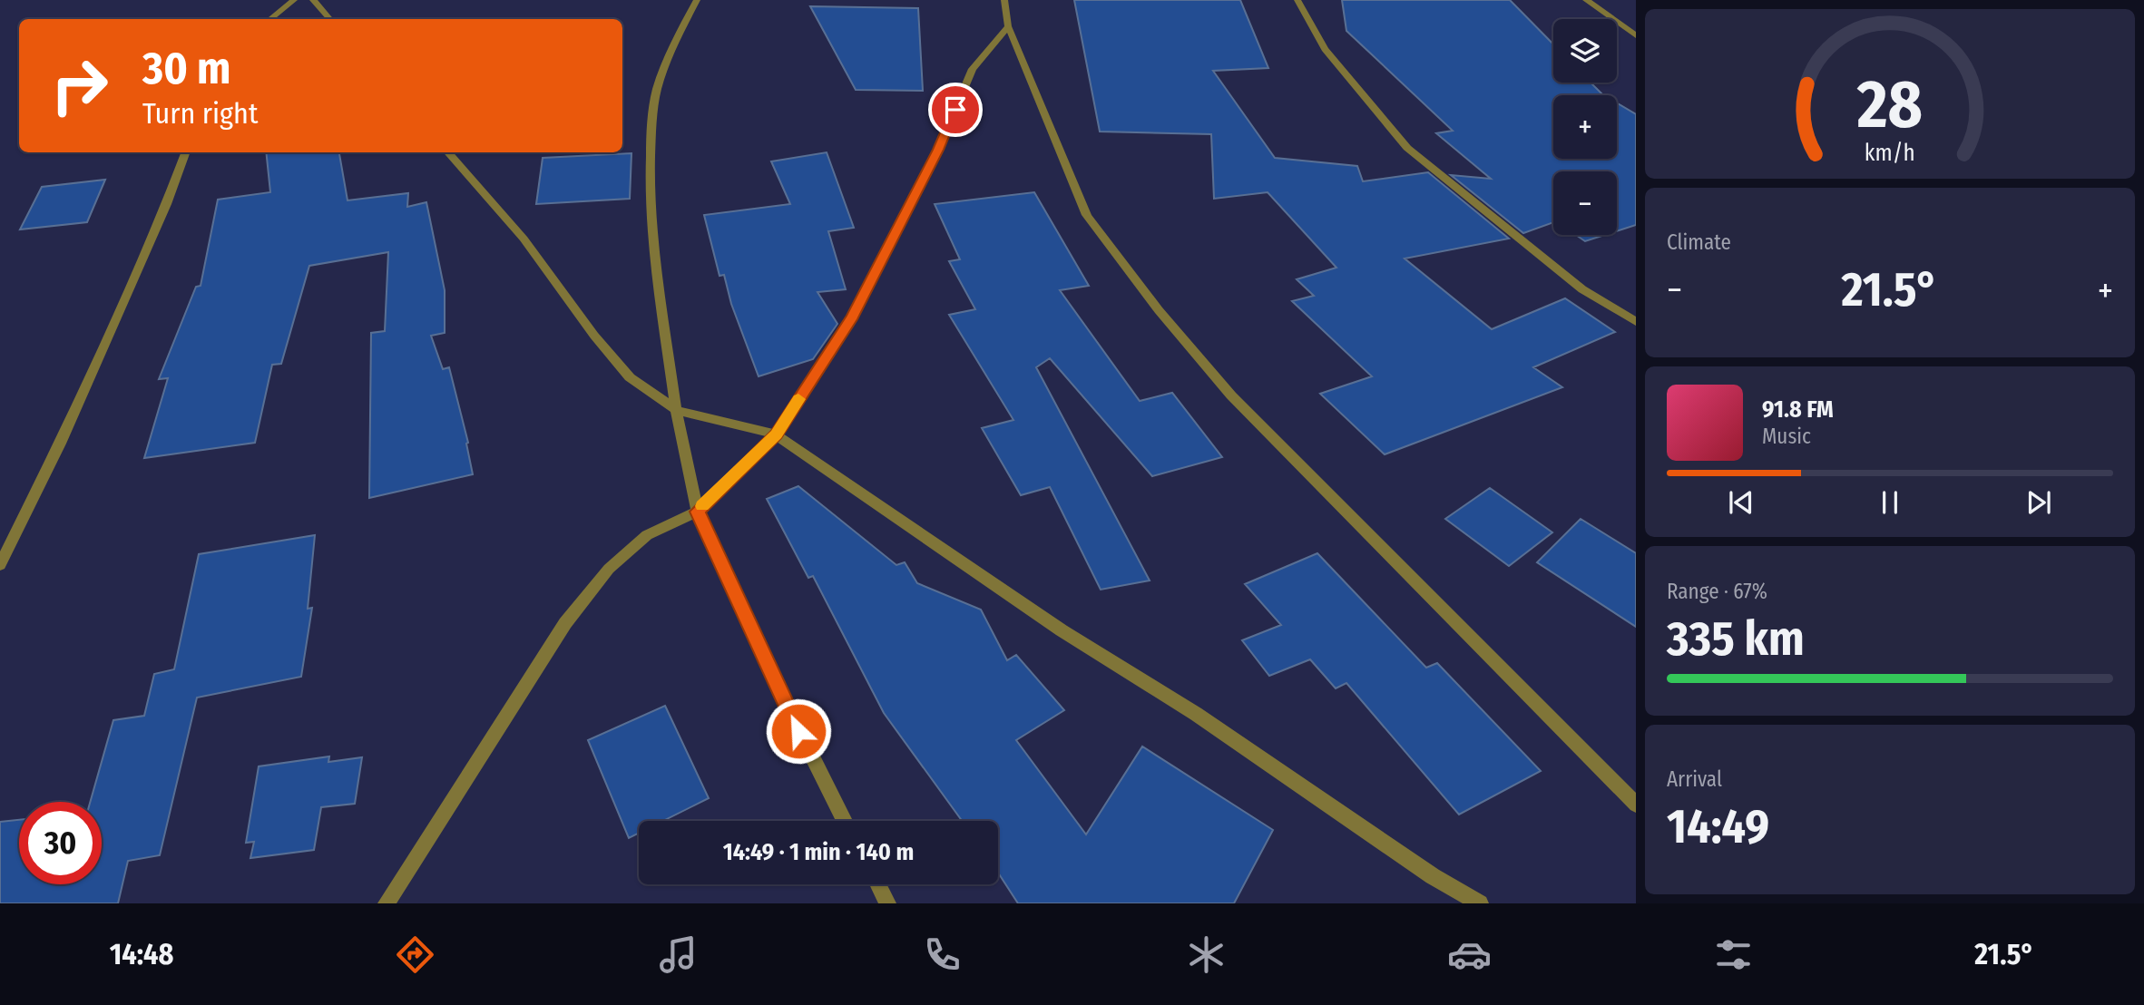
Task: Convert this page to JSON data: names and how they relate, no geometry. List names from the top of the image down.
{
  "page": {
    "map_buttons": ["+", "−"],
    "turn": ["30 m", "Turn right"],
    "tile": [
      "Climate",
      ["Range · 67%", "335 km"],
      ["Arrival", "14:49"]
    ],
    "heat": ["−", "21.5°", "+"],
    "song": ["91.8 FM", "Music"],
    "limit": "30",
    "trip": "14:49 · 1 min · 140 m",
    "tabs": ["14:48", "21.5°"],
    "gauge": ["28", "km/h"]
  }
}
